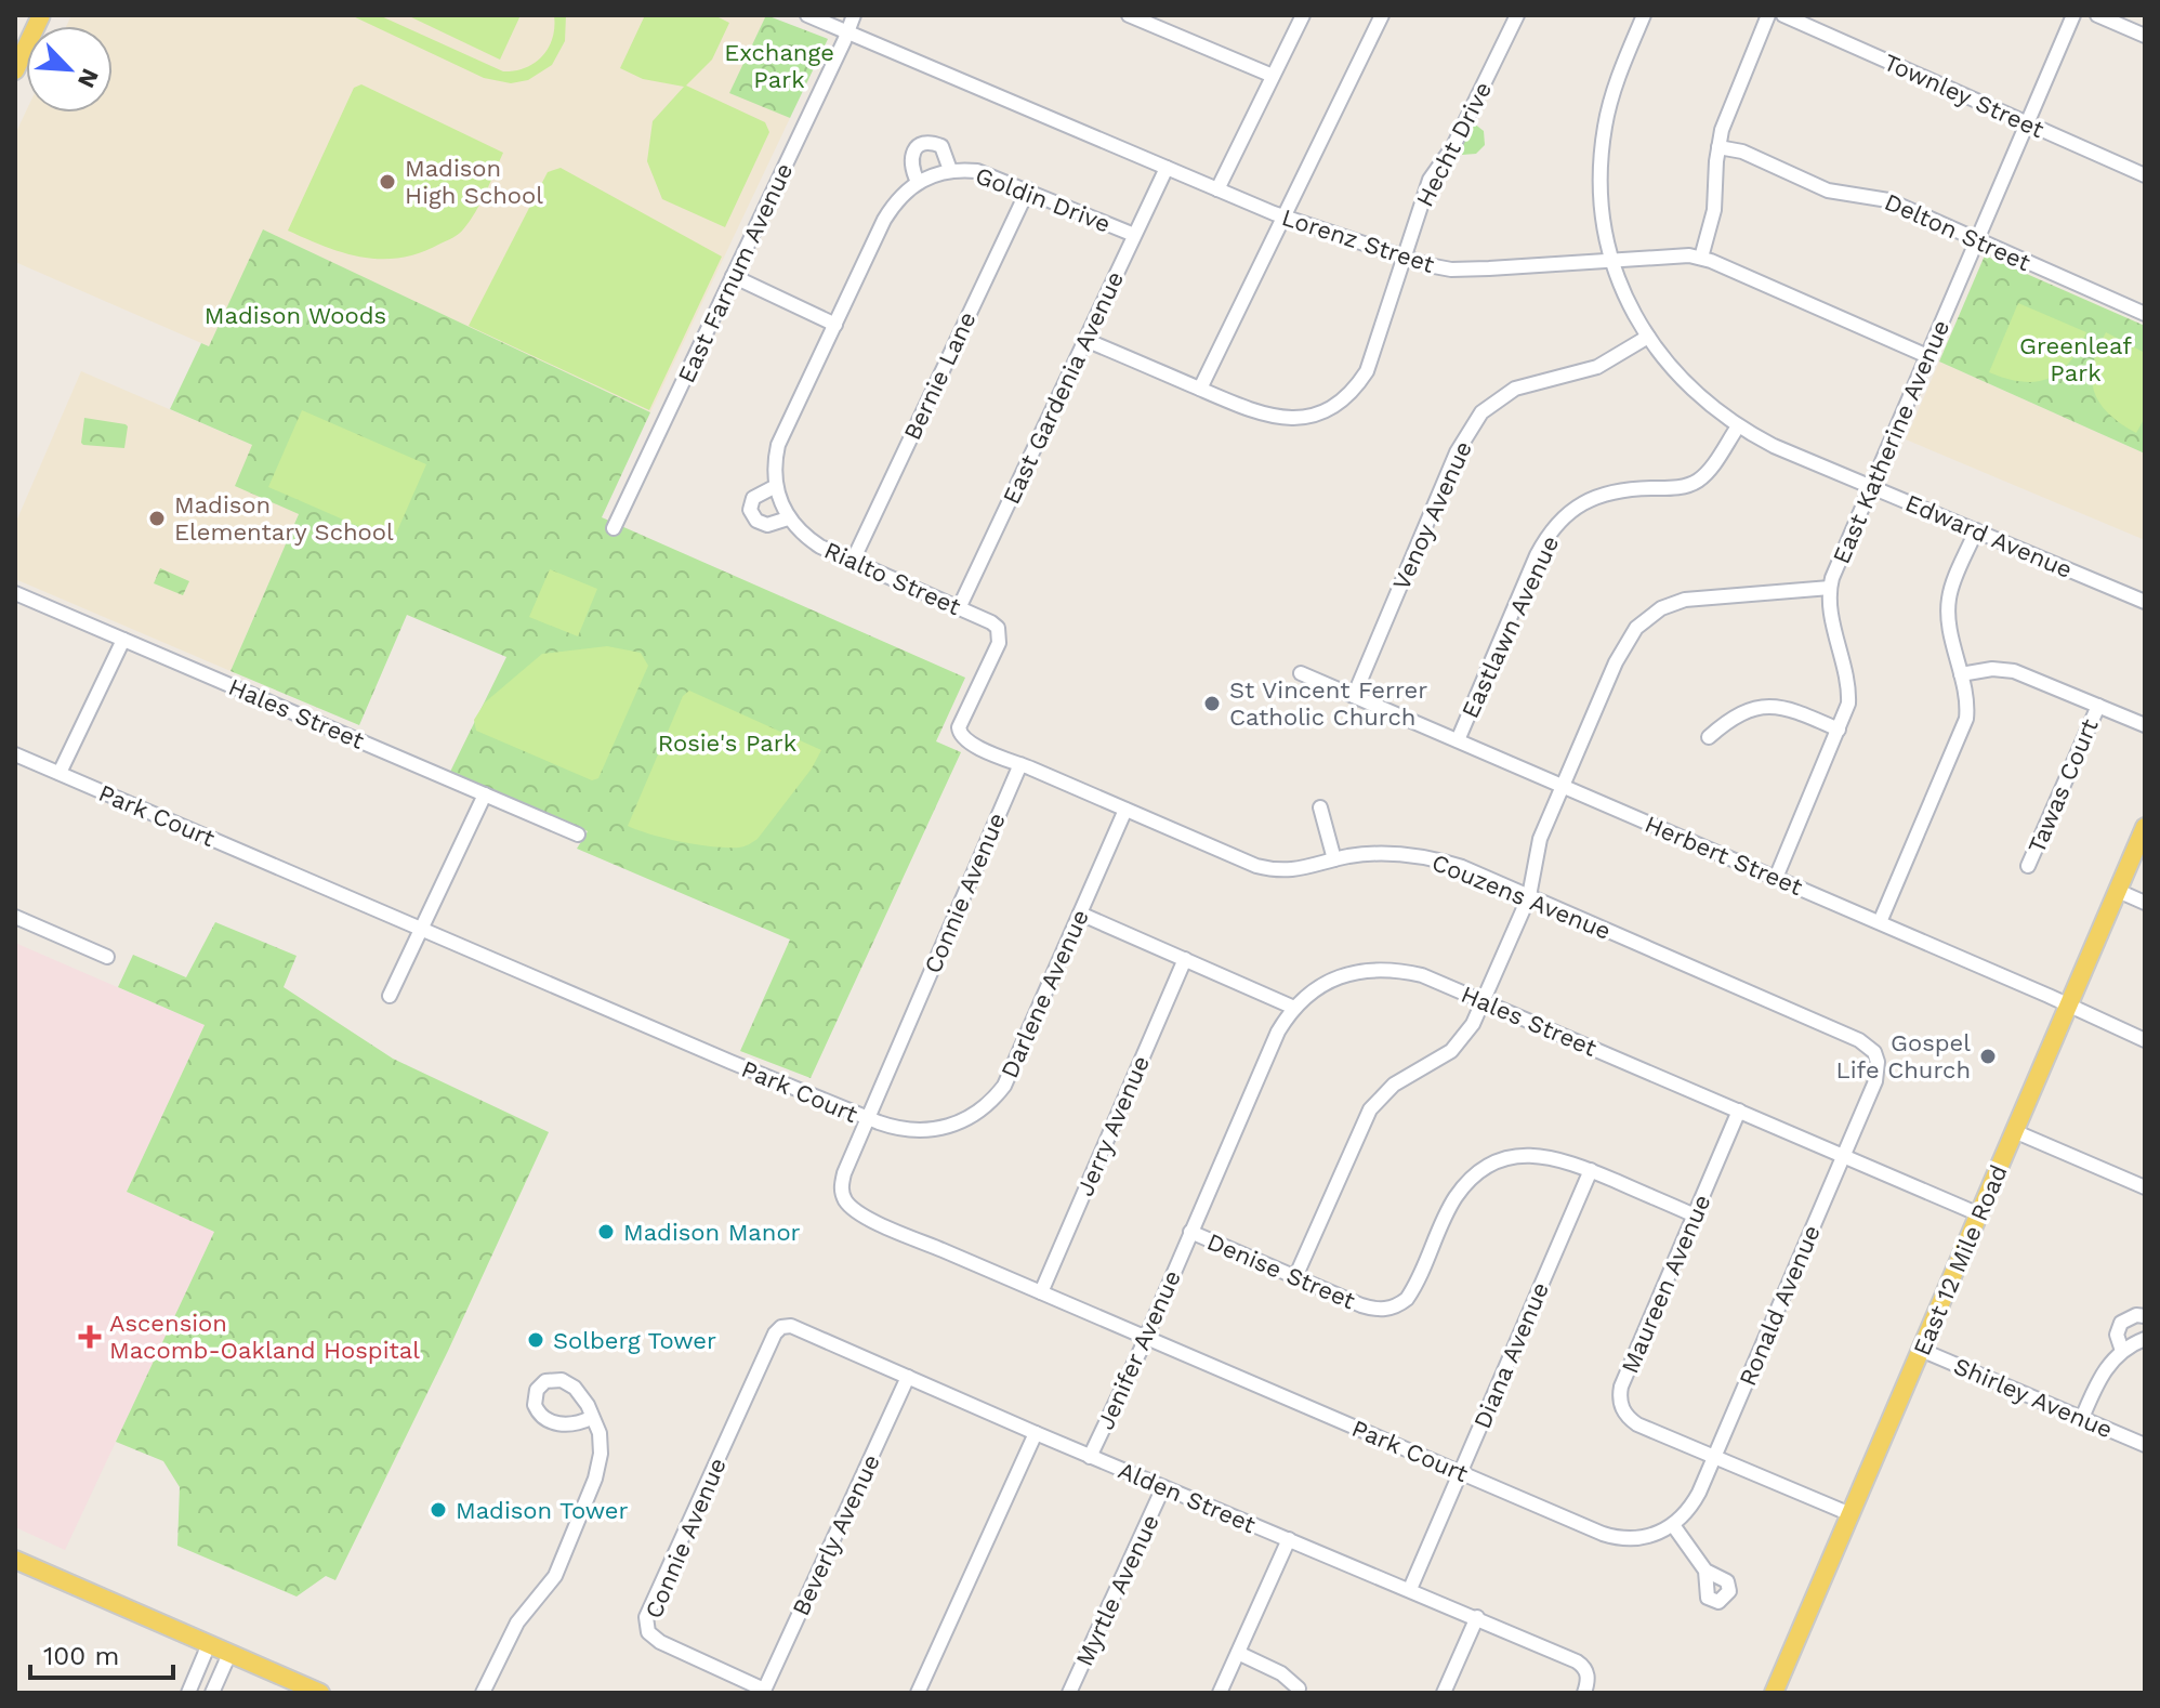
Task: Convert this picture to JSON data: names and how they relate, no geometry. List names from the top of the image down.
{
  "streets": {
    "main road": ["East 12 Mile Road"],
    "street": [
      "Townley Street",
      "Hecht Drive",
      "Goldin Drive",
      "Delton Street",
      "Lorenz Street",
      "East Farnum Avenue",
      "Bernie Lane",
      "East Gardenia Avenue",
      "East Katherine Avenue",
      "Venoy Avenue",
      "Edward Avenue",
      "Rialto Street",
      "Eastlawn Avenue",
      "Hales Street",
      "Tawas Court",
      "Park Court",
      "Herbert Street",
      "Connie Avenue",
      "Couzens Avenue",
      "Darlene Avenue",
      "Jerry Avenue",
      "Denise Street",
      "Maureen Avenue",
      "Ronald Avenue",
      "Jenifer Avenue",
      "Diana Avenue",
      "Shirley Avenue",
      "Alden Street",
      "Beverly Avenue",
      "Myrtle Avenue"
    ]
  },
  "crossings": [
    ["Townley Street", "East Katherine Avenue"],
    ["Hecht Drive", "Lorenz Street"],
    ["Hecht Drive", "East Gardenia Avenue"],
    ["Goldin Drive", "Bernie Lane"],
    ["Goldin Drive", "East Gardenia Avenue"],
    ["Delton Street", "East Katherine Avenue"],
    ["Lorenz Street", "East Farnum Avenue"],
    ["Lorenz Street", "East Gardenia Avenue"],
    ["Lorenz Street", "East Katherine Avenue"],
    ["Lorenz Street", "Edward Avenue"],
    ["Bernie Lane", "Rialto Street"],
    ["East Gardenia Avenue", "Rialto Street"],
    ["East Katherine Avenue", "Edward Avenue"],
    ["East Katherine Avenue", "Herbert Street"],
    ["Venoy Avenue", "Edward Avenue"],
    ["Venoy Avenue", "Herbert Street"],
    ["Edward Avenue", "Eastlawn Avenue"],
    ["Rialto Street", "Couzens Avenue"],
    ["Eastlawn Avenue", "Herbert Street"],
    ["Hales Street", "Couzens Avenue"],
    ["Hales Street", "East 12 Mile Road"],
    ["Hales Street", "Maureen Avenue"],
    ["Hales Street", "Ronald Avenue"],
    ["Hales Street", "Jenifer Avenue"],
    ["Park Court", "Connie Avenue"],
    ["Park Court", "Darlene Avenue"],
    ["Park Court", "Jerry Avenue"],
    ["Park Court", "Jenifer Avenue"],
    ["Park Court", "Diana Avenue"],
    ["Herbert Street", "East 12 Mile Road"],
    ["Connie Avenue", "Couzens Avenue"],
    ["Connie Avenue", "Darlene Avenue"],
    ["Connie Avenue", "Alden Street"],
    ["Connie Avenue", "Beverly Avenue"],
    ["Couzens Avenue", "Darlene Avenue"],
    ["Couzens Avenue", "Ronald Avenue"],
    ["East 12 Mile Road", "Shirley Avenue"],
    ["Denise Street", "Maureen Avenue"],
    ["Denise Street", "Jenifer Avenue"],
    ["Denise Street", "Diana Avenue"],
    ["Maureen Avenue", "Ronald Avenue"],
    ["Jenifer Avenue", "Alden Street"],
    ["Diana Avenue", "Alden Street"],
    ["Alden Street", "Beverly Avenue"],
    ["Alden Street", "Myrtle Avenue"]
  ],
  "parks": [
    "Exchange Park",
    "Madison Woods",
    "Greenleaf Park",
    "Rosie's Park"
  ],
  "places": {
    "other": [
      "Madison High School",
      "Madison Elementary School",
      "St Vincent Ferrer Catholic Church",
      "Gospel Life Church",
      "Madison Manor",
      "Solberg Tower",
      "Madison Tower"
    ],
    "health": ["Ascension Macomb-Oakland Hospital"]
  },
  "scale_bar": "100 m",
  "north": "bottom right"
}
